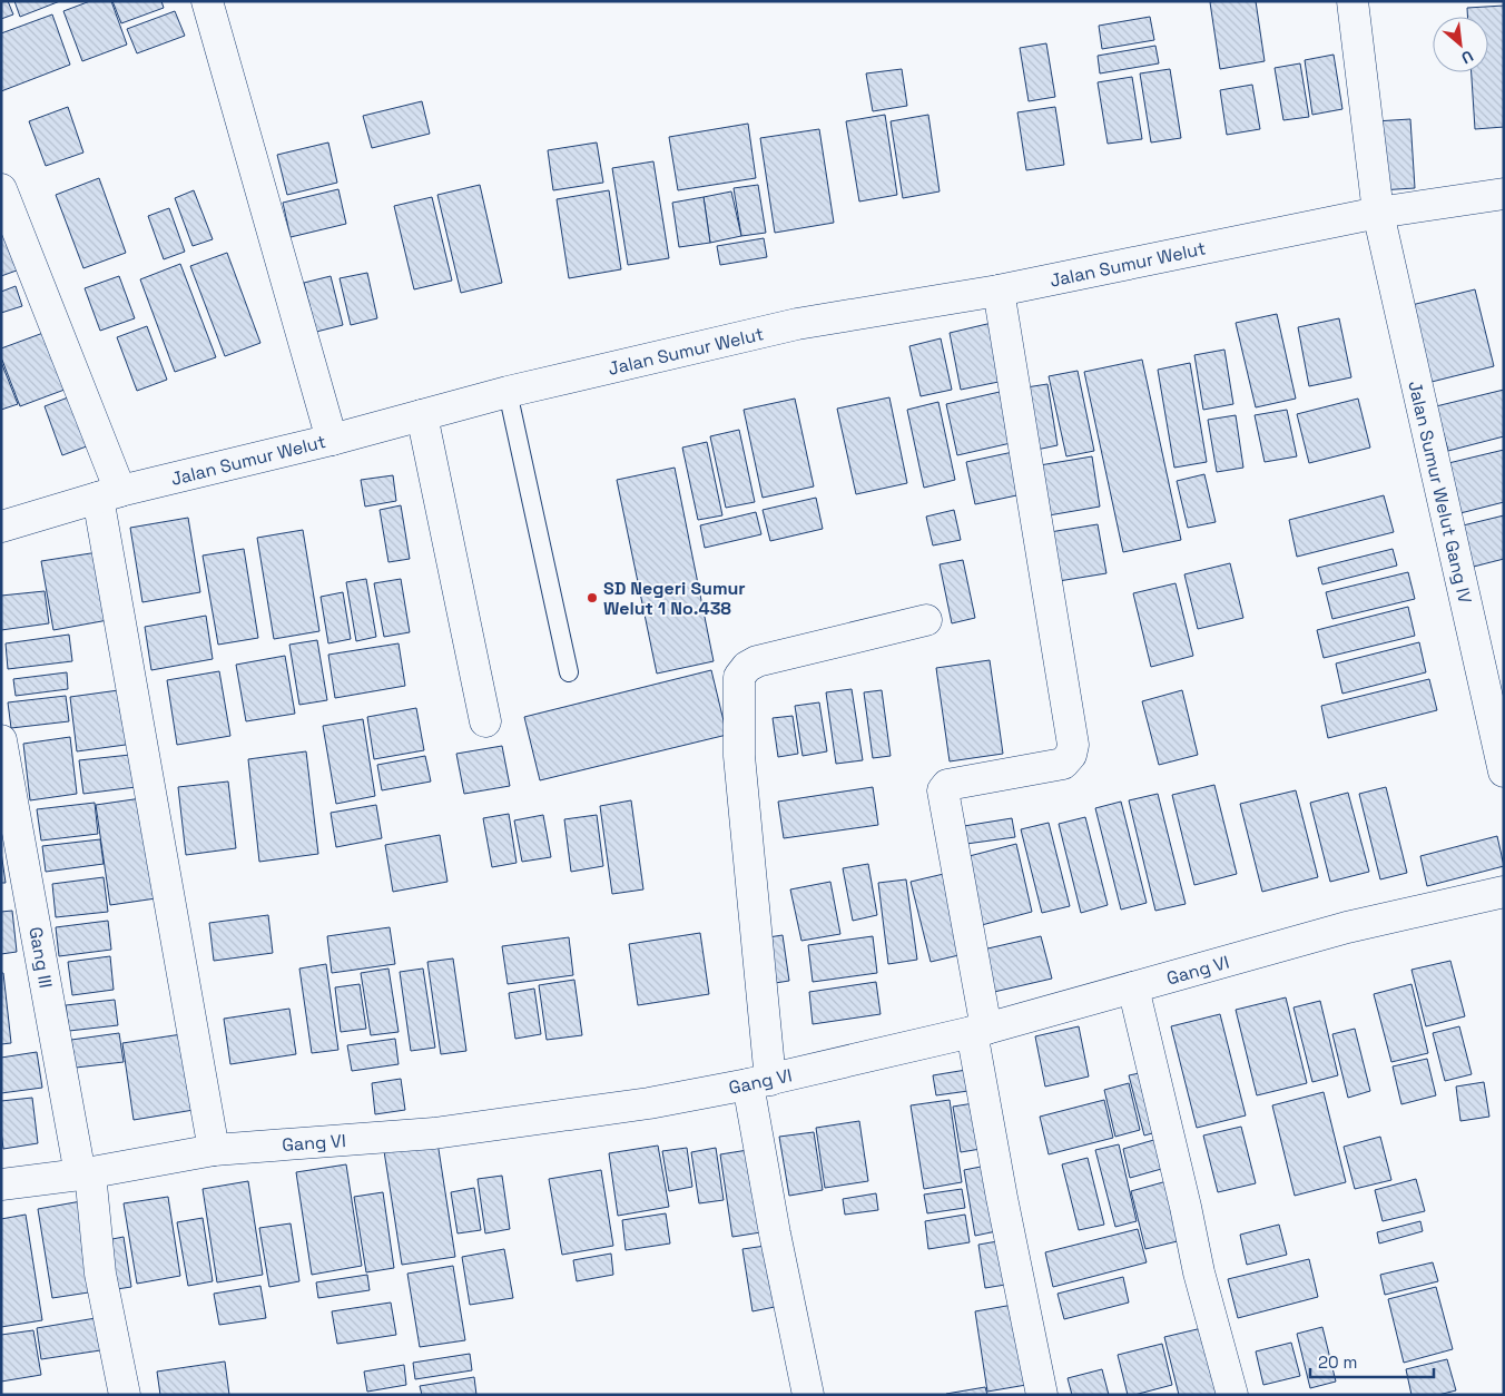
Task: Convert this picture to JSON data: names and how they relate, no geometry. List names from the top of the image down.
{
  "streets": {
    "street": [
      "Jalan Sumur Welut",
      "Jalan Sumur Welut Gang IV",
      "Gang III",
      "Gang VI"
    ]
  },
  "crossings": [
    ["Jalan Sumur Welut", "Jalan Sumur Welut Gang IV"],
    ["Gang III", "Gang VI"]
  ],
  "places": ["SD Negeri Sumur Welut 1 No.438"],
  "scale_bar": "20 m",
  "north": "bottom right"
}
